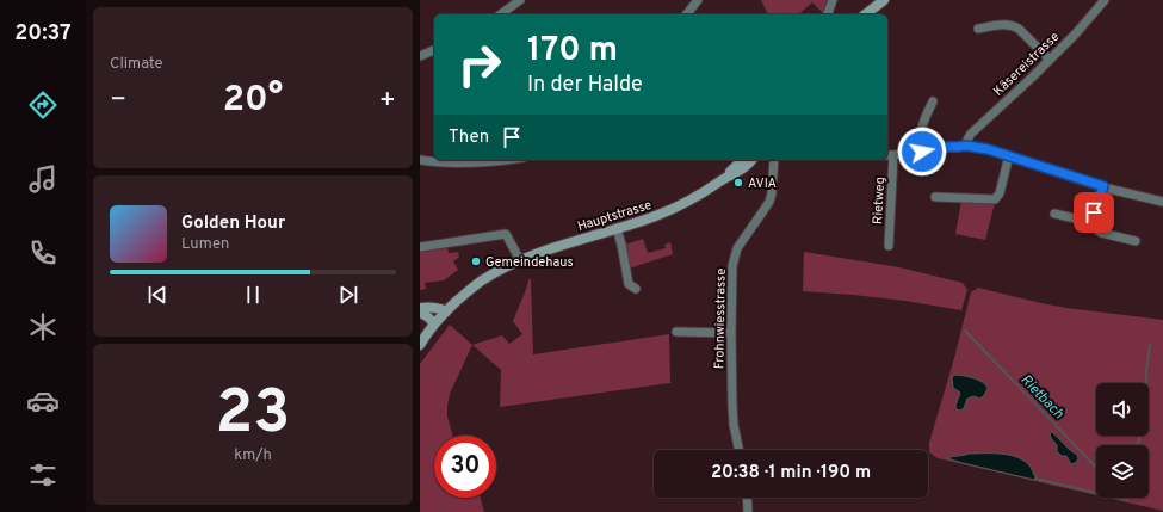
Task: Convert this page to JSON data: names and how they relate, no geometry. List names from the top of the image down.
{
  "streets": {
    "main road": ["Hauptstrasse"],
    "street": ["Käsereistrasse", "Rietweg", "Frohnwiesstrasse"]
  },
  "water": ["Rietbach"],
  "places": ["AVIA", "Gemeindehaus"],
  "page": {
    "tabs": "20:37",
    "tile": [
      "Climate",
      ["23", "km/h"]
    ],
    "turn": ["170 m", "In der Halde"],
    "heat": ["−", "20°", "+"],
    "then": "Then",
    "song": ["Golden Hour", "Lumen"],
    "limit": "30",
    "trip": "20:38 · 1 min · 190 m"
  }
}
